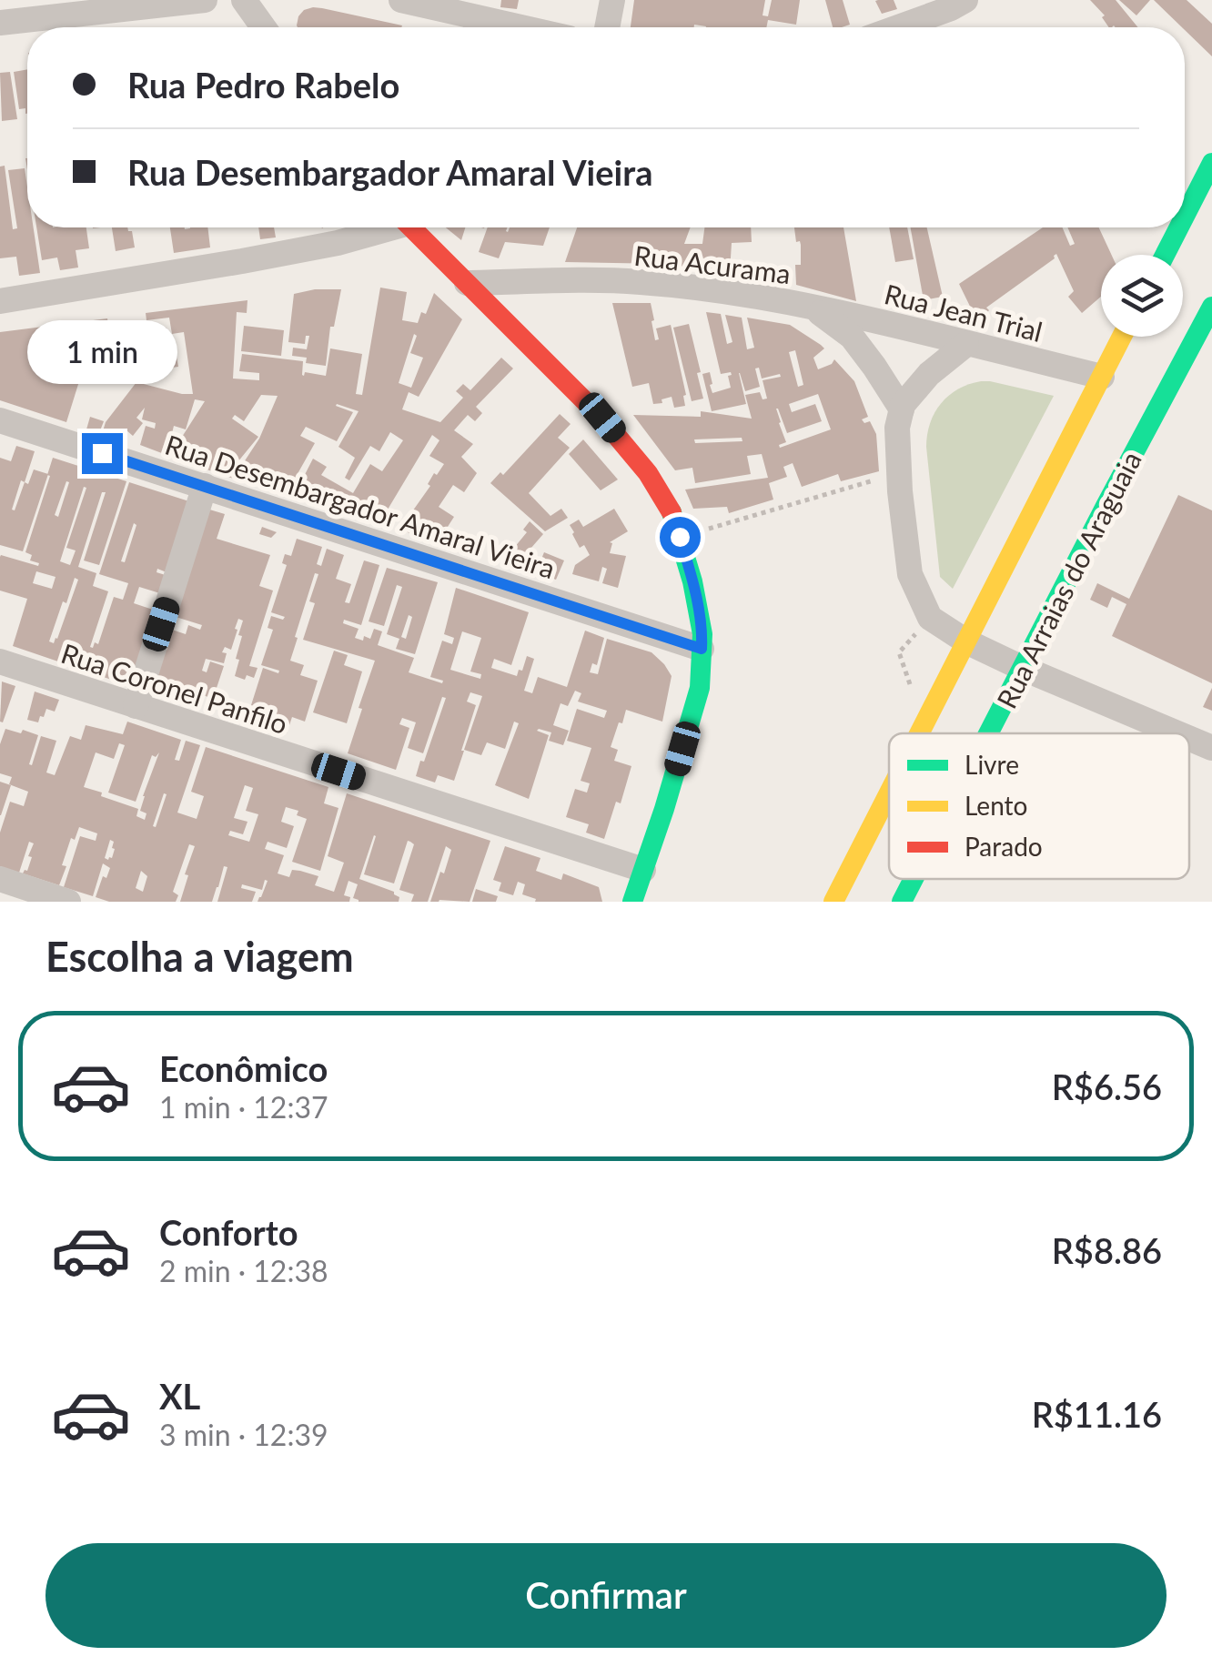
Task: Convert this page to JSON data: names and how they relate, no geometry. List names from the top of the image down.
{
  "streets": {
    "main road": ["Rua Arraias do Araguaia"],
    "street": [
      "Rua Acurama",
      "Rua Jean Trial",
      "Rua Desembargador Amaral Vieira",
      "Rua Coronel Panfilo"
    ]
  },
  "crossings": [
    ["Rua Acurama", "Rua Jean Trial"]
  ],
  "legend": ["Livre", "Lento", "Parado"],
  "page": {
    "banner": ["Rua Pedro Rabelo", "Rua Desembargador Amaral Vieira"],
    "bubble": "1 min",
    "heading": "Escolha a viagem",
    "list": [
      {
        "name": "Econômico",
        "note": "1 min · 12:37",
        "value": "R$6.56"
      },
      {
        "name": "Conforto",
        "note": "2 min · 12:38",
        "value": "R$8.86"
      },
      {
        "name": "XL",
        "note": "3 min · 12:39",
        "value": "R$11.16"
      }
    ],
    "buttons": "Confirmar"
  }
}
